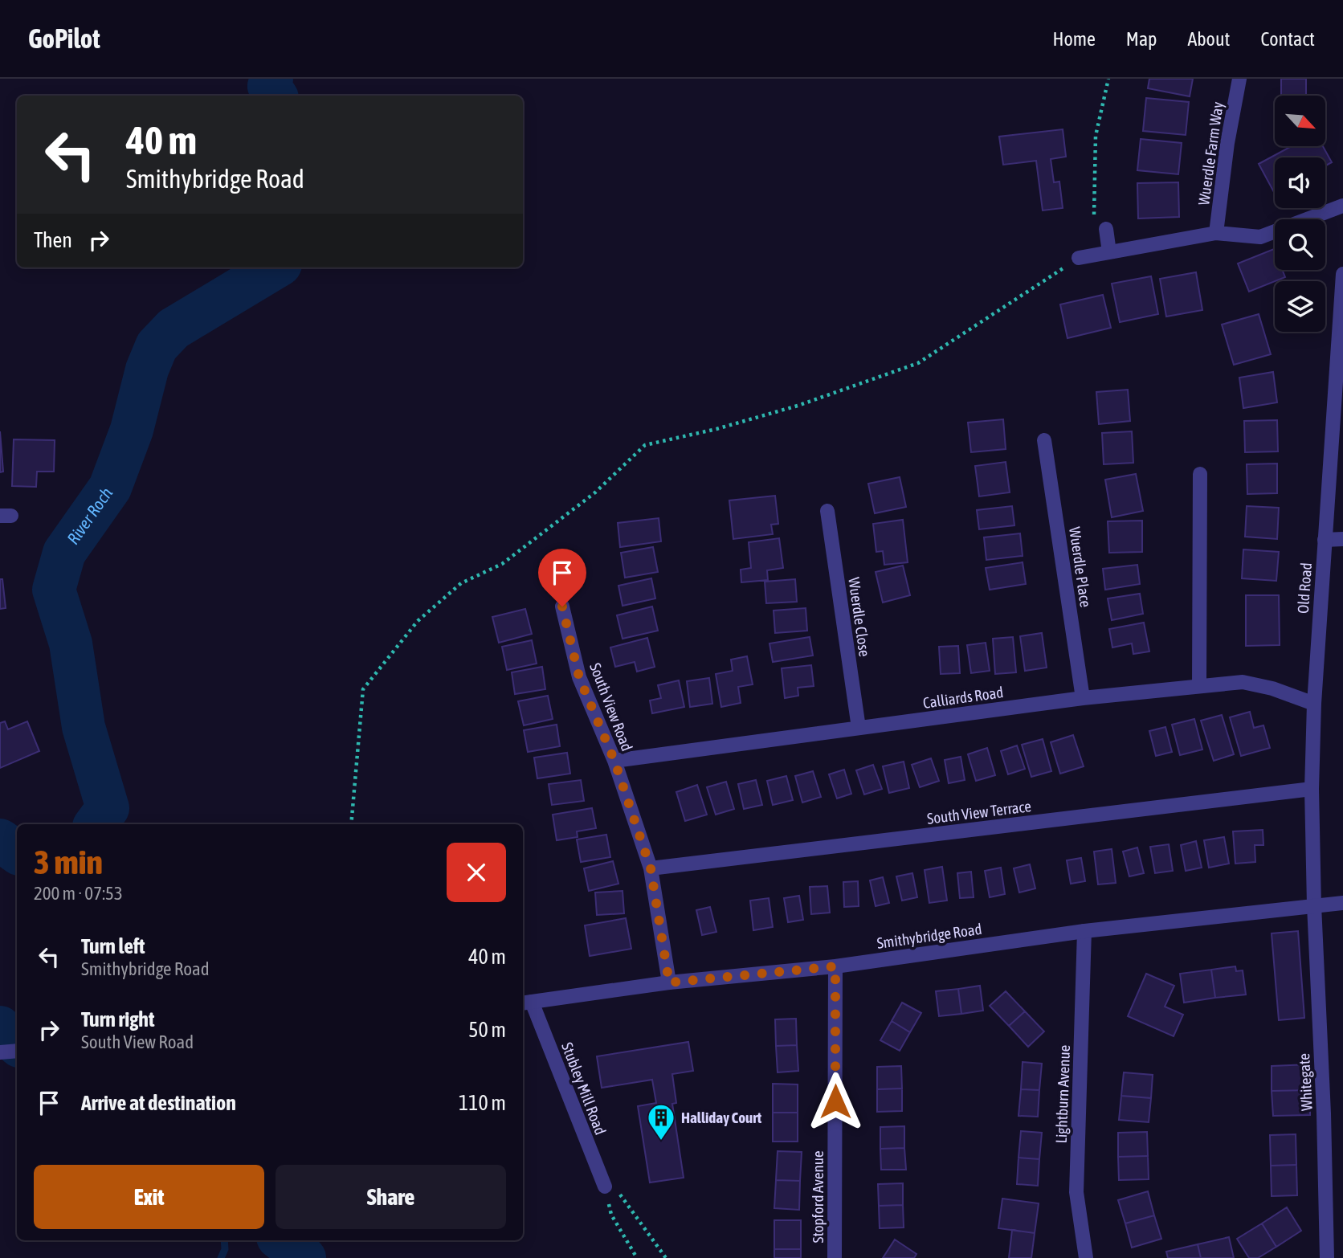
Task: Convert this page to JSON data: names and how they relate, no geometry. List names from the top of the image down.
{
  "streets": {
    "street": [
      "Wuerdle Farm Way",
      "Wuerdle Place",
      "Old Road",
      "Wuerdle Close",
      "Calliards Road",
      "South View Road",
      "South View Terrace",
      "Smithybridge Road",
      "Whitegate",
      "Stubley Mill Road",
      "Lightburn Avenue",
      "Stopford Avenue"
    ]
  },
  "crossings": [
    ["Wuerdle Place", "Calliards Road"],
    ["Old Road", "Calliards Road"],
    ["Old Road", "South View Terrace"],
    ["Old Road", "Smithybridge Road"],
    ["Old Road", "Whitegate"],
    ["Wuerdle Close", "Calliards Road"],
    ["Calliards Road", "South View Road"],
    ["South View Road", "South View Terrace"],
    ["South View Road", "Smithybridge Road"],
    ["Smithybridge Road", "Whitegate"],
    ["Smithybridge Road", "Stubley Mill Road"],
    ["Smithybridge Road", "Lightburn Avenue"],
    ["Smithybridge Road", "Stopford Avenue"]
  ],
  "water": ["River Roch"],
  "places": {
    "building": ["Halliday Court"]
  },
  "north": "bottom right",
  "page": {
    "header": "GoPilot",
    "nav": [
      "Home",
      "Map",
      "About",
      "Contact"
    ],
    "turn": ["40 m", "Smithybridge Road"],
    "then": "Then",
    "heading": ["3 min", "200 m · 07:53"],
    "list": [
      {
        "name": "Turn left",
        "note": "Smithybridge Road",
        "value": "40 m"
      },
      {
        "name": "Turn right",
        "note": "South View Road",
        "value": "50 m"
      },
      {
        "name": "Arrive at destination",
        "value": "110 m"
      }
    ],
    "buttons": ["Exit", "Share"]
  }
}
